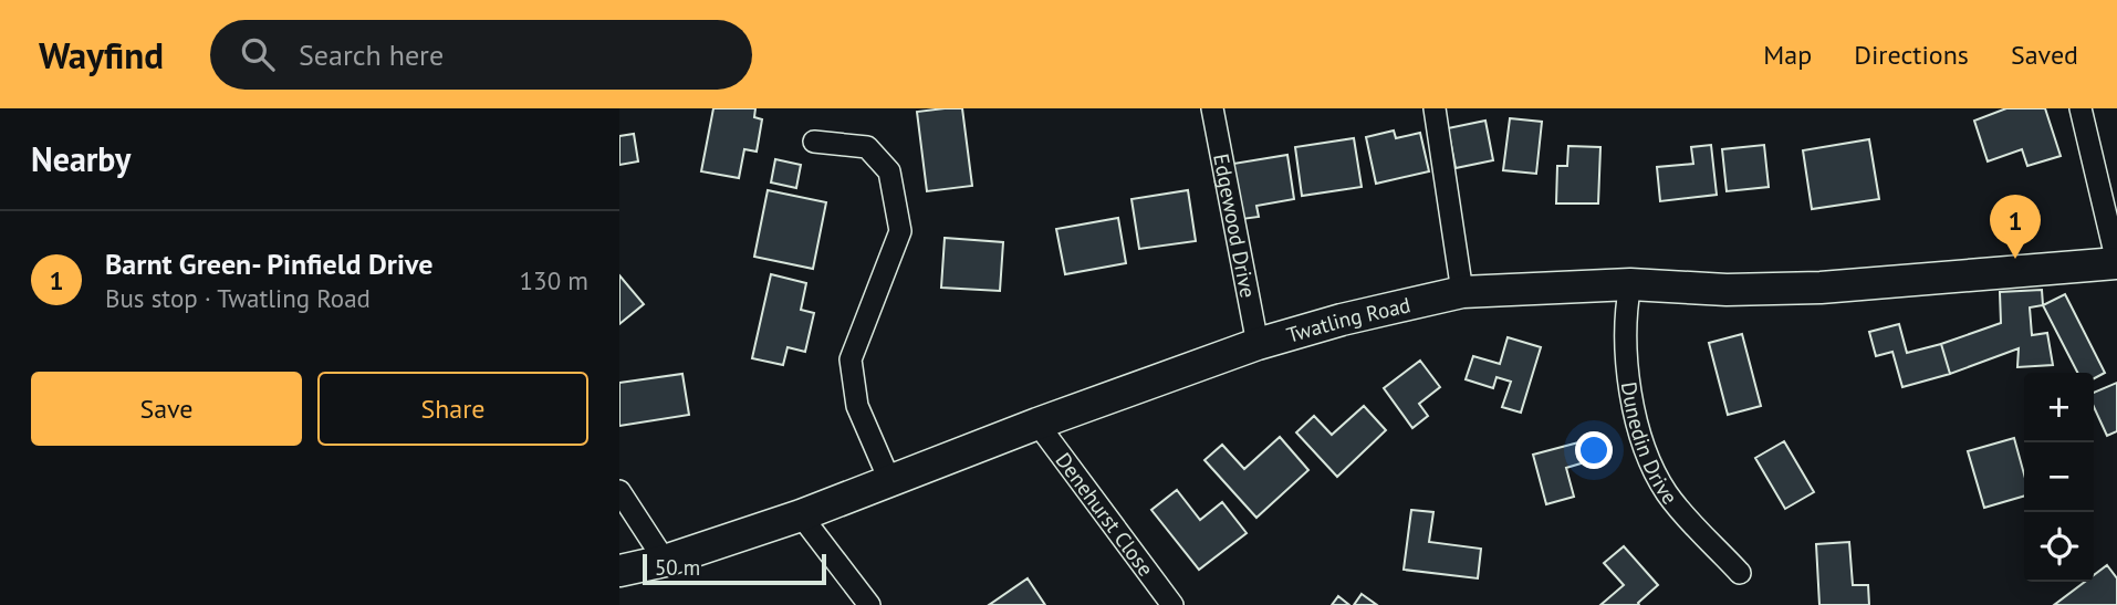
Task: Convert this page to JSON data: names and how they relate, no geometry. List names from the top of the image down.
{
  "streets": {
    "street": [
      "Edgewood Drive",
      "Twatling Road",
      "Dunedin Drive",
      "Denehurst Close"
    ]
  },
  "crossings": [
    ["Edgewood Drive", "Twatling Road"],
    ["Twatling Road", "Dunedin Drive"],
    ["Twatling Road", "Denehurst Close"]
  ],
  "scale_bar": "50 m",
  "page": {
    "header": "Wayfind",
    "search": "Search here",
    "nav": ["Map", "Directions", "Saved"],
    "heading": "Nearby",
    "pins": "1",
    "list": [
      {
        "mark": "1",
        "name": "Barnt Green- Pinfield Drive",
        "note": "Bus stop · Twatling Road",
        "value": "130 m"
      }
    ],
    "buttons": ["Save", "Share"],
    "map_buttons": ["+", "−"],
    "scale": "50 m"
  }
}
